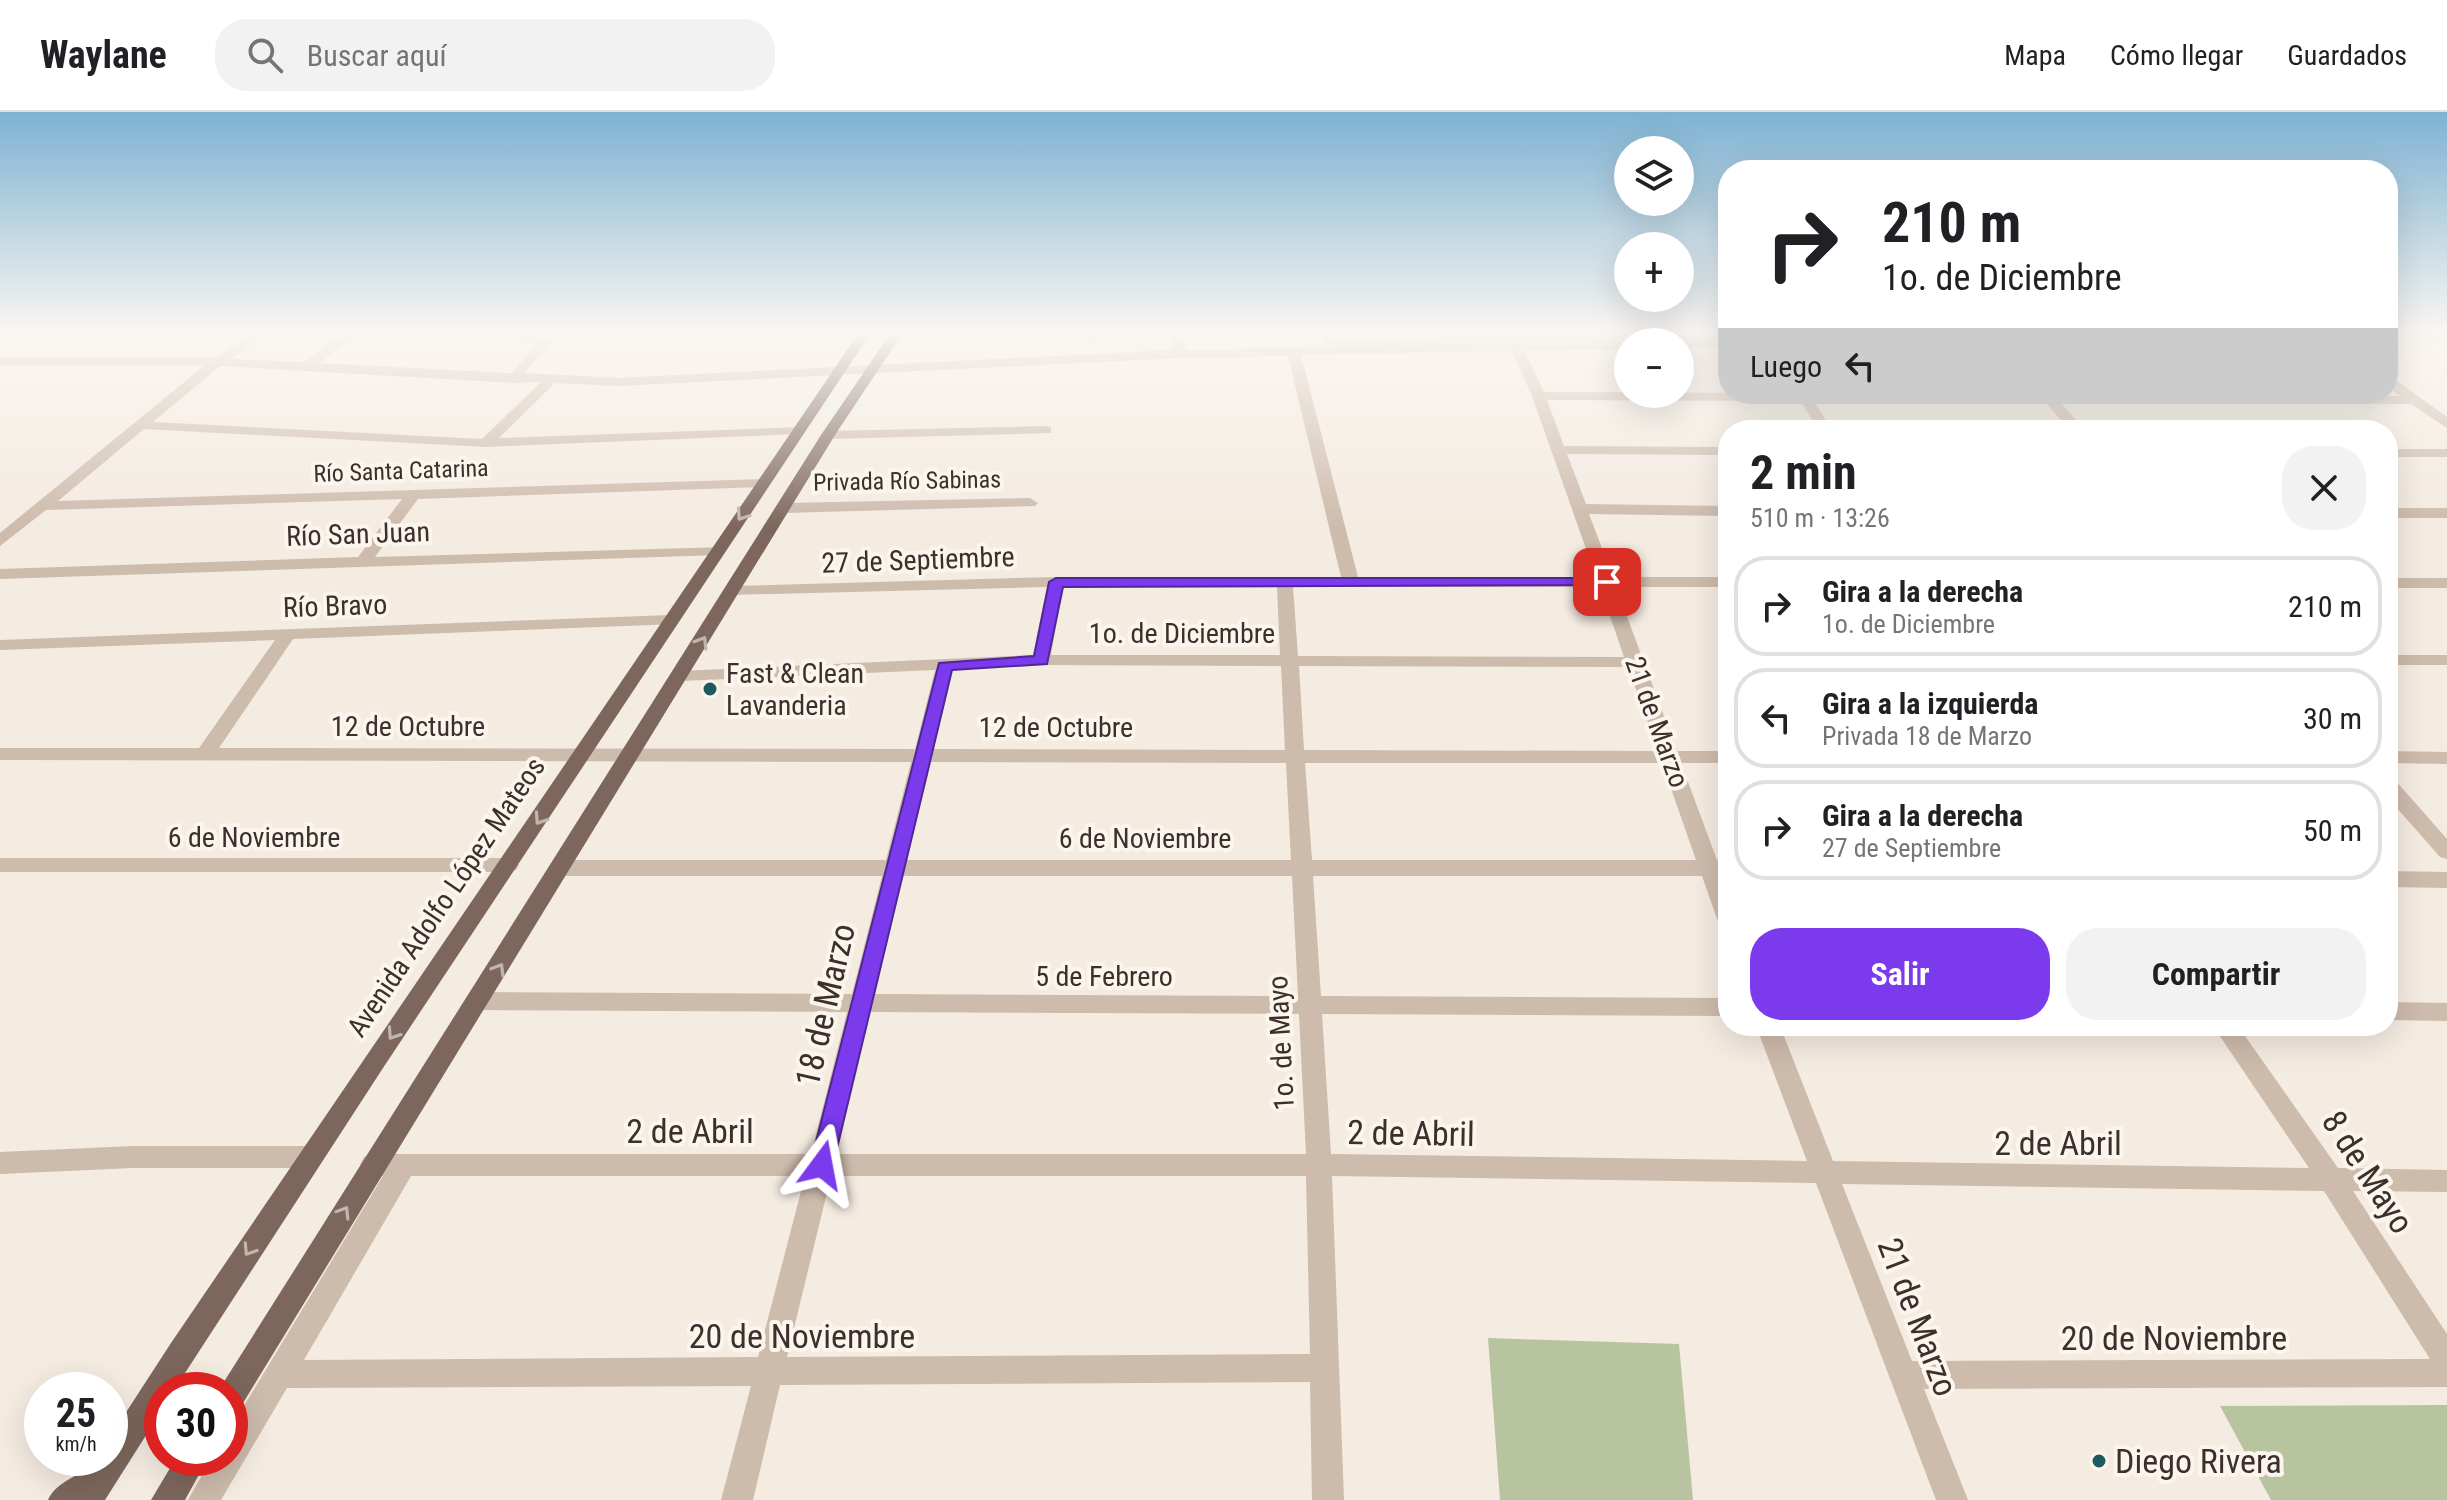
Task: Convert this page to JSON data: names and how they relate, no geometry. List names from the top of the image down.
{
  "streets": {
    "main road": ["Avenida Adolfo López Mateos"],
    "street": [
      "Río Santa Catarina",
      "Privada Río Sabinas",
      "Río San Juan",
      "27 de Septiembre",
      "Río Bravo",
      "1o. de Diciembre",
      "21 de Marzo",
      "12 de Octubre",
      "6 de Noviembre",
      "5 de Febrero",
      "18 de Marzo",
      "1o. de Mayo",
      "2 de Abril",
      "8 de Mayo",
      "20 de Noviembre"
    ]
  },
  "crossings": [
    ["Río Santa Catarina", "Avenida Adolfo López Mateos"],
    ["Río San Juan", "Avenida Adolfo López Mateos"],
    ["27 de Septiembre", "21 de Marzo"],
    ["27 de Septiembre", "1o. de Mayo"],
    ["Río Bravo", "Avenida Adolfo López Mateos"],
    ["1o. de Diciembre", "21 de Marzo"],
    ["1o. de Diciembre", "18 de Marzo"],
    ["1o. de Diciembre", "1o. de Mayo"],
    ["21 de Marzo", "12 de Octubre"],
    ["21 de Marzo", "6 de Noviembre"],
    ["21 de Marzo", "2 de Abril"],
    ["21 de Marzo", "20 de Noviembre"],
    ["12 de Octubre", "Avenida Adolfo López Mateos"],
    ["12 de Octubre", "18 de Marzo"],
    ["12 de Octubre", "1o. de Mayo"],
    ["6 de Noviembre", "Avenida Adolfo López Mateos"],
    ["6 de Noviembre", "18 de Marzo"],
    ["6 de Noviembre", "1o. de Mayo"],
    ["5 de Febrero", "18 de Marzo"],
    ["5 de Febrero", "1o. de Mayo"],
    ["18 de Marzo", "2 de Abril"],
    ["18 de Marzo", "20 de Noviembre"],
    ["1o. de Mayo", "2 de Abril"],
    ["1o. de Mayo", "20 de Noviembre"],
    ["2 de Abril", "8 de Mayo"]
  ],
  "places": ["Fast & Clean Lavanderia", "Diego Rivera"],
  "page": {
    "header": "Waylane",
    "search": "Buscar aquí",
    "nav": ["Mapa", "Cómo llegar", "Guardados"],
    "map_buttons": ["+", "−"],
    "turn": ["210 m", "1o. de Diciembre"],
    "then": "Luego",
    "heading": ["2 min", "510 m · 13:26"],
    "list": [
      {
        "name": "Gira a la derecha",
        "note": "1o. de Diciembre",
        "value": "210 m"
      },
      {
        "name": "Gira a la izquierda",
        "note": "Privada 18 de Marzo",
        "value": "30 m"
      },
      {
        "name": "Gira a la derecha",
        "note": "27 de Septiembre",
        "value": "50 m"
      }
    ],
    "buttons": ["Salir", "Compartir"],
    "speed": "25 km/h",
    "limit": "30"
  }
}
